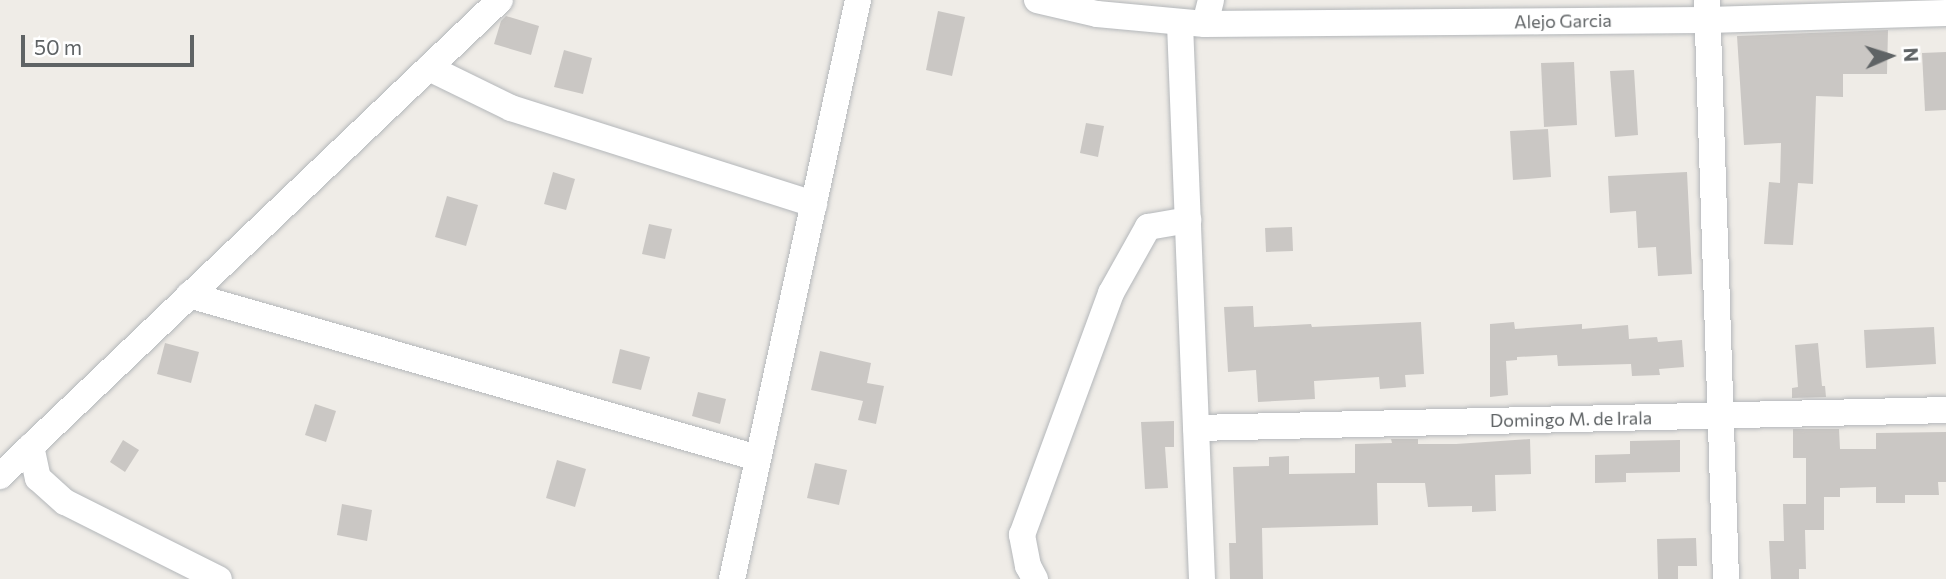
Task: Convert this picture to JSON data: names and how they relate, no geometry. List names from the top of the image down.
{
  "streets": {
    "street": ["Alejo Garcia", "Domingo M. de Irala"]
  },
  "scale_bar": "50 m",
  "north": "right"
}
